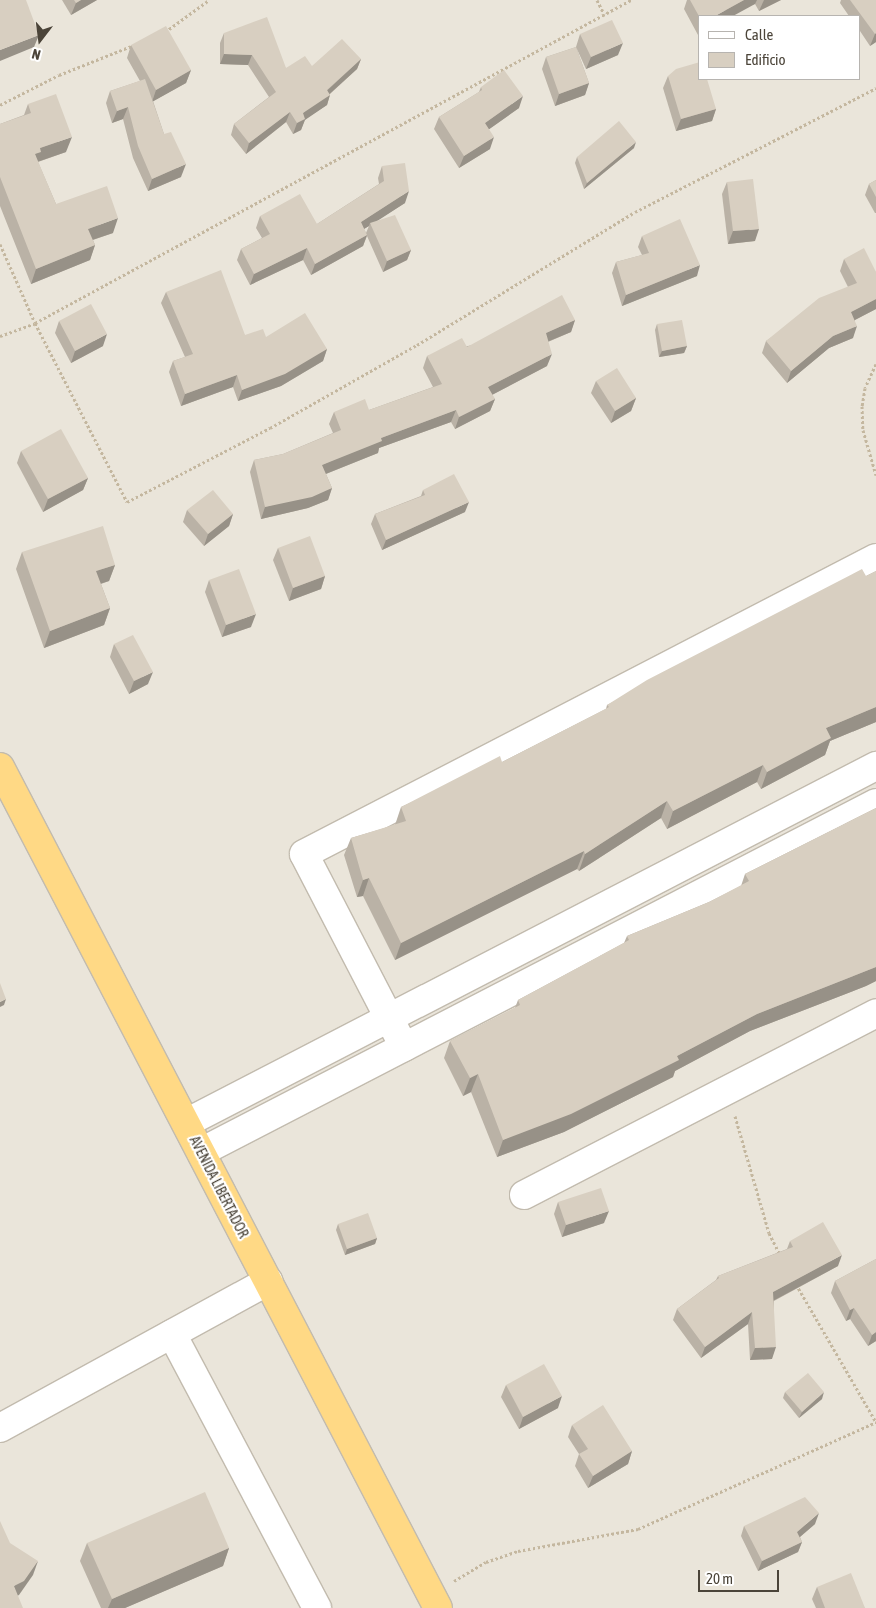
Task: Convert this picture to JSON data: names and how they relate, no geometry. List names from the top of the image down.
{
  "streets": {
    "highway": ["AVENIDA LIBERTADOR"]
  },
  "legend": ["Calle", "Edificio"],
  "scale_bar": "20 m",
  "north": "bottom"
}
